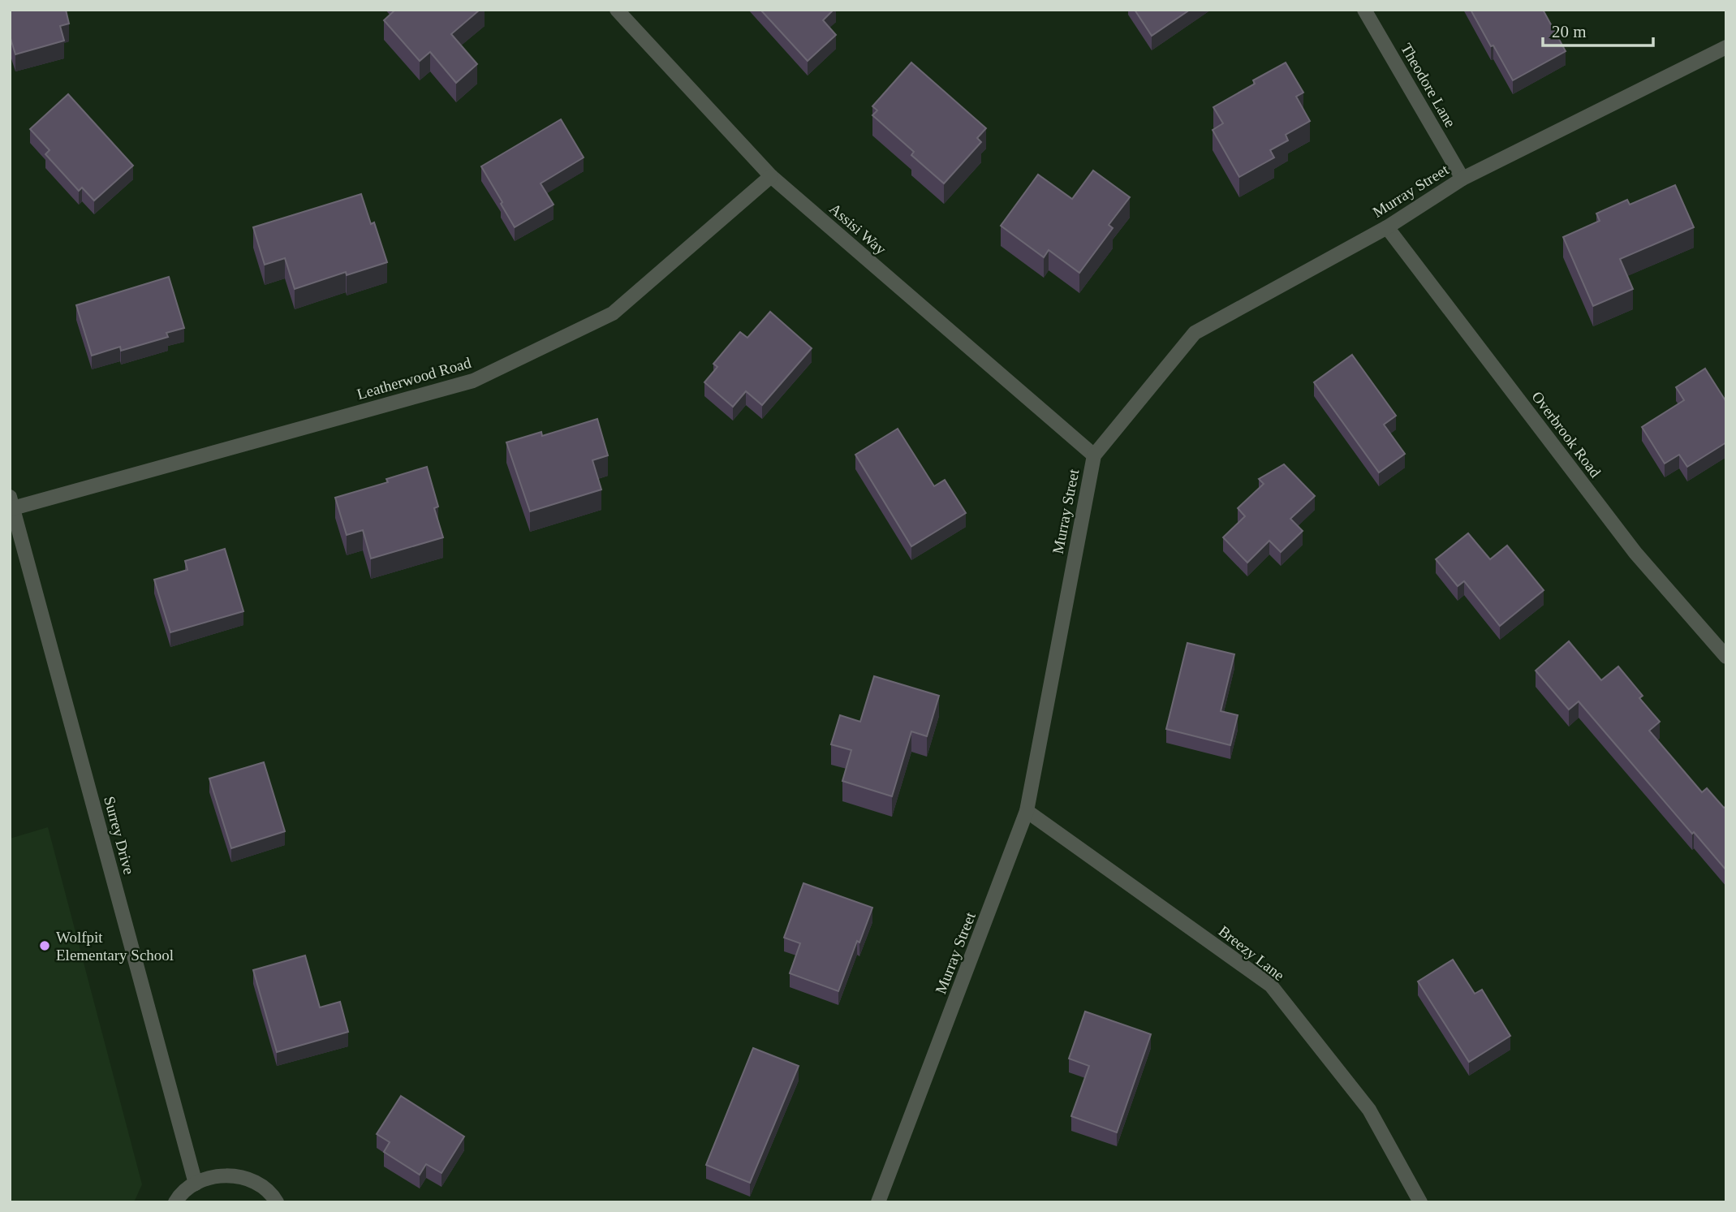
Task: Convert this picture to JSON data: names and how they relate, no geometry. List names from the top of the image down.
{
  "streets": {
    "street": [
      "Theodore Lane",
      "Murray Street",
      "Assisi Way",
      "Leatherwood Road",
      "Overbrook Road",
      "Surrey Drive",
      "Breezy Lane"
    ]
  },
  "crossings": [
    ["Theodore Lane", "Murray Street"],
    ["Murray Street", "Assisi Way"],
    ["Murray Street", "Overbrook Road"],
    ["Murray Street", "Breezy Lane"],
    ["Assisi Way", "Leatherwood Road"],
    ["Leatherwood Road", "Surrey Drive"]
  ],
  "places": ["Wolfpit Elementary School"],
  "scale_bar": "20 m"
}
